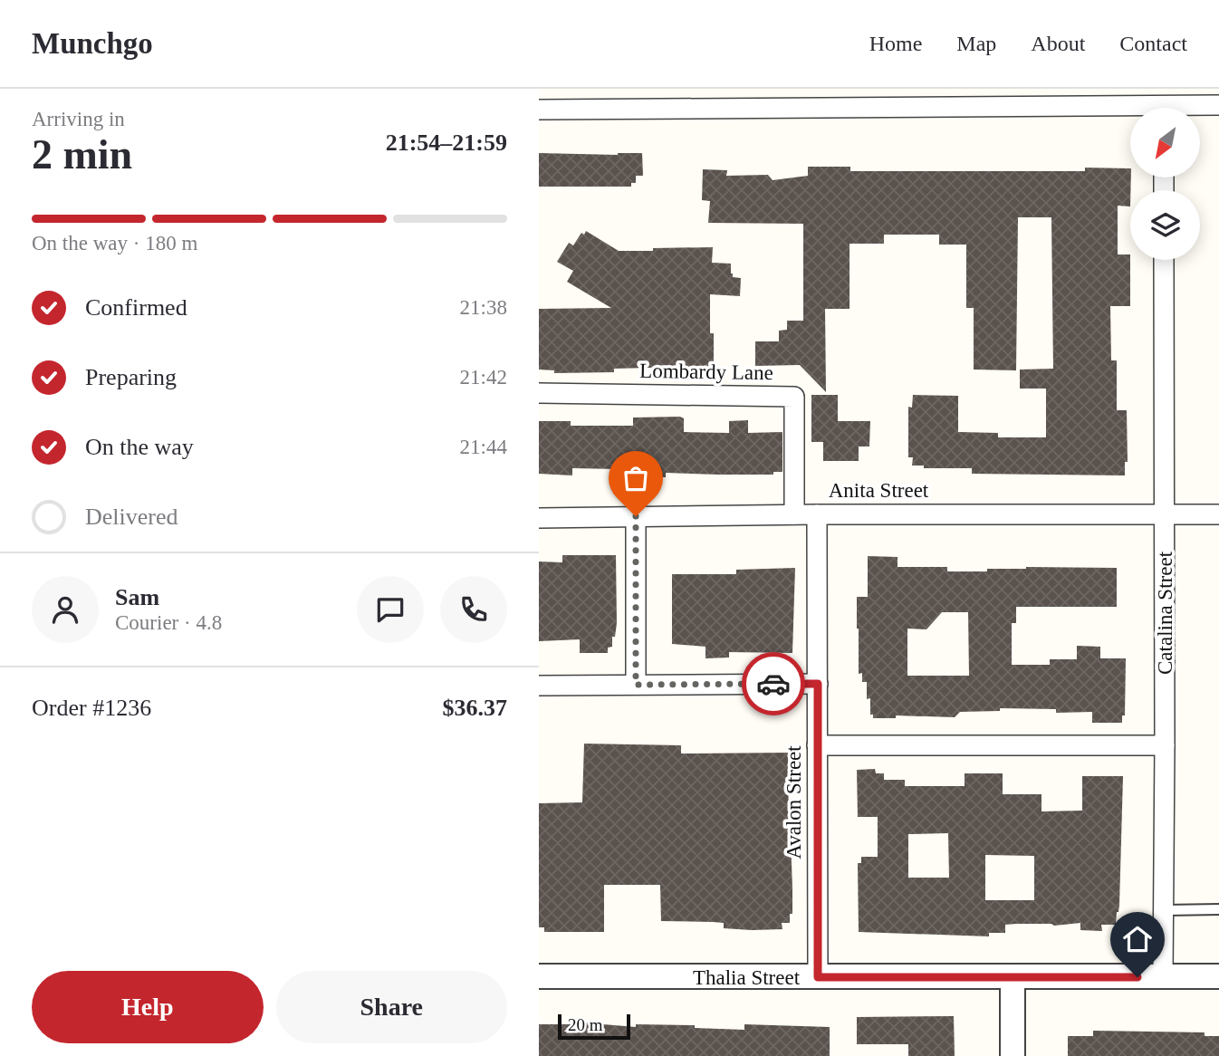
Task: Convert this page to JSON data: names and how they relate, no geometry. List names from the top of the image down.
{
  "streets": {
    "street": [
      "Lombardy Lane",
      "Anita Street",
      "Catalina Street",
      "Avalon Street",
      "Thalia Street"
    ]
  },
  "crossings": [
    ["Lombardy Lane", "Anita Street"],
    ["Anita Street", "Catalina Street"],
    ["Anita Street", "Avalon Street"],
    ["Catalina Street", "Thalia Street"],
    ["Avalon Street", "Thalia Street"]
  ],
  "scale_bar": "20 m",
  "north": "bottom left",
  "page": {
    "header": "Munchgo",
    "nav": [
      "Home",
      "Map",
      "About",
      "Contact"
    ],
    "heading": ["2 min", "Arriving in", "21:54–21:59"],
    "panel": [
      "Sam",
      "Courier · 4.8",
      "Order #1236",
      "$36.37"
    ],
    "bar": "On the way · 180 m",
    "list": [
      ["Confirmed", "21:38"],
      ["Preparing", "21:42"],
      ["On the way", "21:44"],
      "Delivered"
    ],
    "buttons": ["Help", "Share"],
    "scale": "20 m"
  }
}
